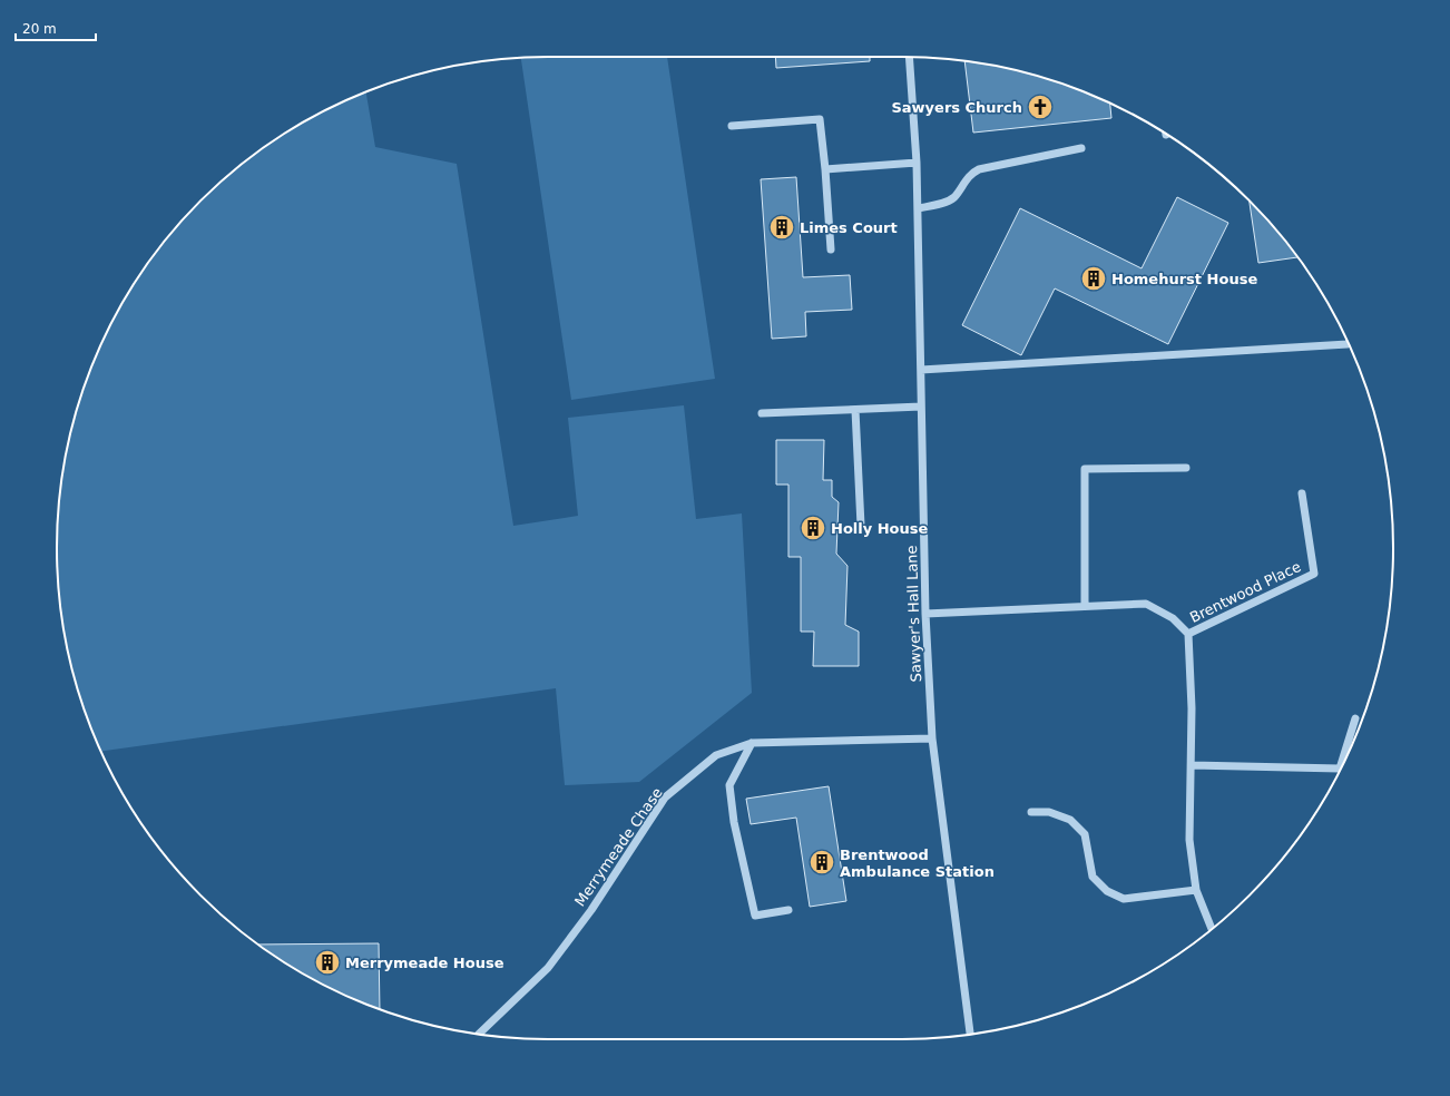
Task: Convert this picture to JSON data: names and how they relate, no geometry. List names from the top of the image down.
{
  "streets": {
    "street": ["Brentwood Place", "Sawyer's Hall Lane", "Merrymeade Chase"]
  },
  "crossings": [
    ["Brentwood Place", "Sawyer's Hall Lane"],
    ["Sawyer's Hall Lane", "Merrymeade Chase"]
  ],
  "places": {
    "church": ["Sawyers Church"],
    "building": [
      "Limes Court",
      "Homehurst House",
      "Holly House",
      "Brentwood Ambulance Station",
      "Merrymeade House"
    ]
  },
  "scale_bar": "20 m"
}
